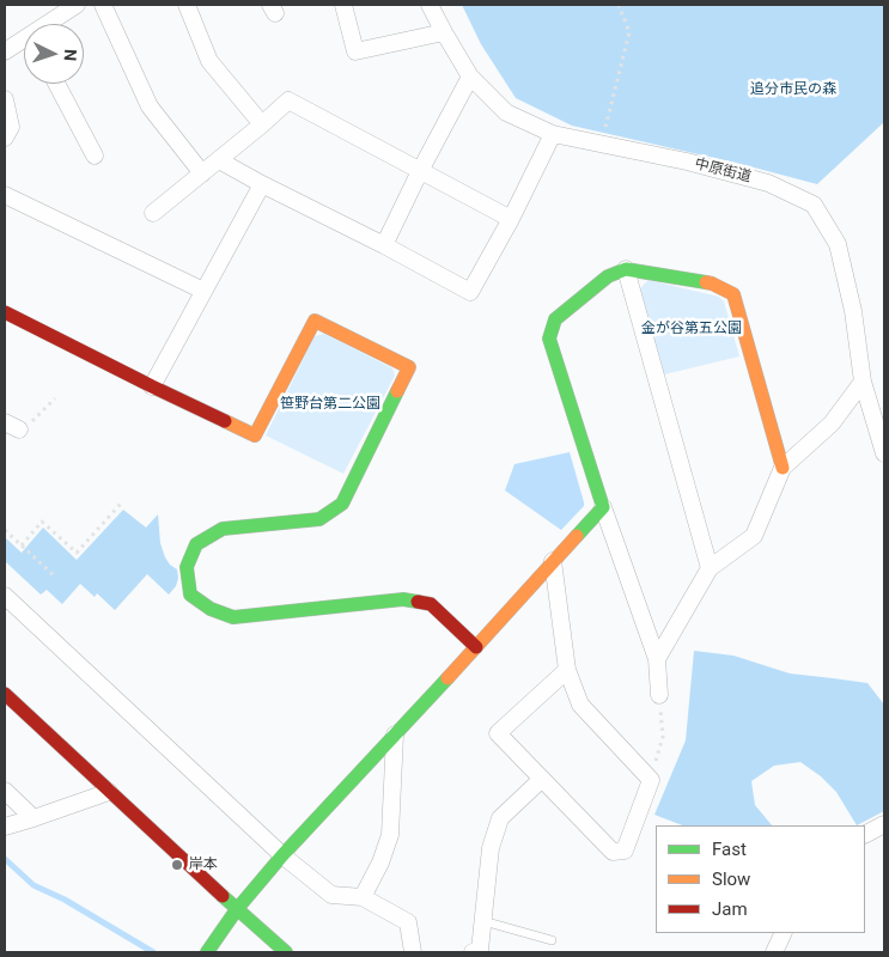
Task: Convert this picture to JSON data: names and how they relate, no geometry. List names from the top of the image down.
{
  "streets": {
    "street": ["中原街道"]
  },
  "parks": ["追分市民の森", "金が谷第五公園", "笹野台第二公園"],
  "places": ["岸本"],
  "legend": ["Fast", "Slow", "Jam"],
  "north": "right"
}
